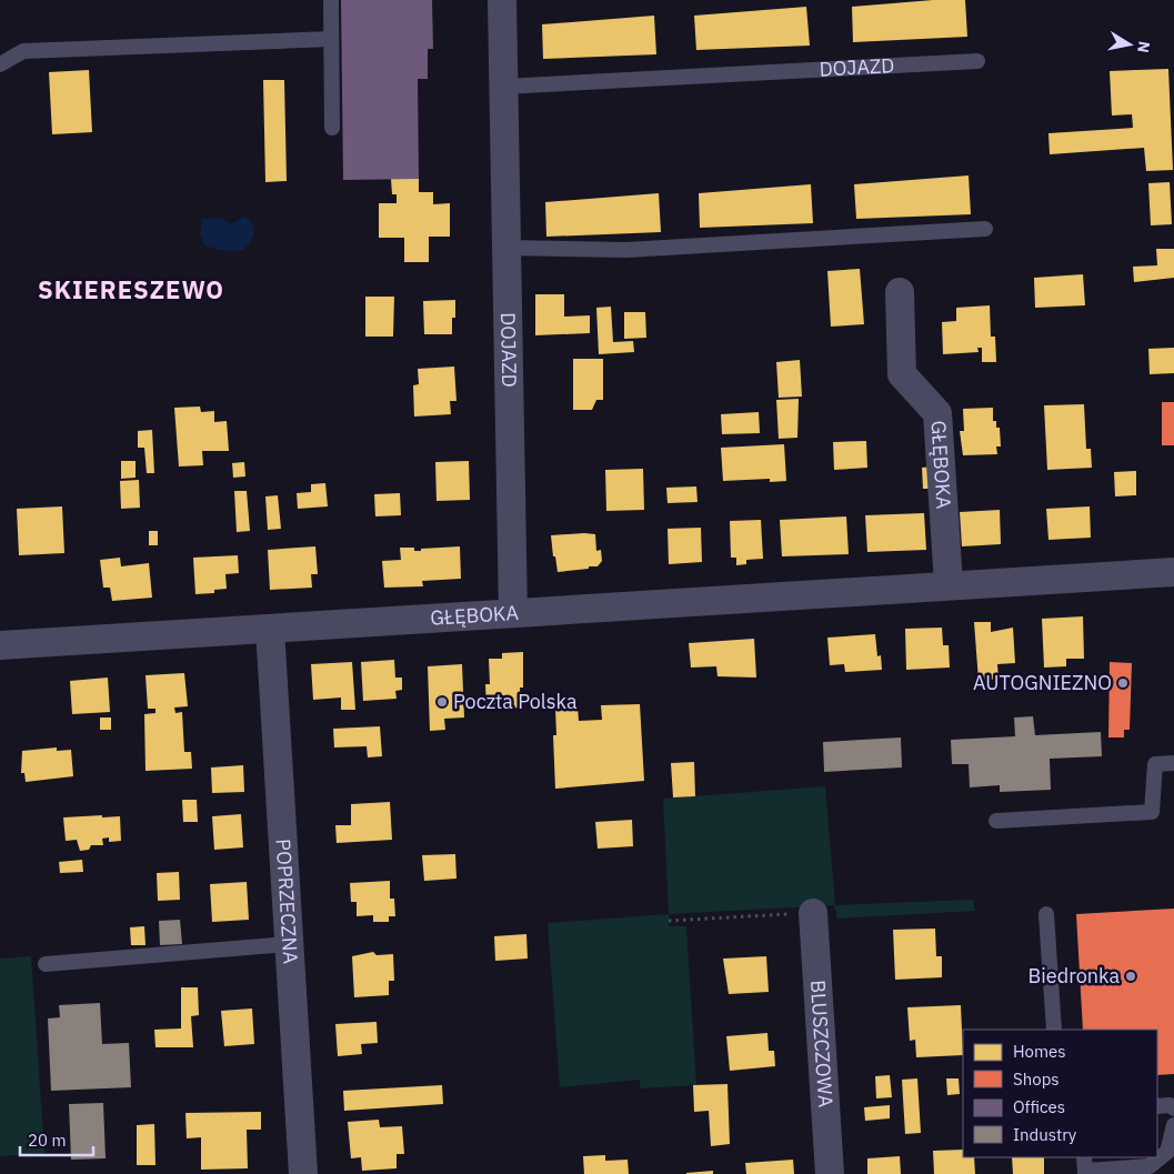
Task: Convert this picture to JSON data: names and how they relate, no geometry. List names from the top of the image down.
{
  "streets": {
    "street": [
      "DOJAZD",
      "GŁĘBOKA",
      "POPRZECZNA",
      "BLUSZCZOWA"
    ]
  },
  "crossings": [
    ["DOJAZD", "GŁĘBOKA"],
    ["GŁĘBOKA", "POPRZECZNA"]
  ],
  "districts": ["SKIERESZEWO"],
  "places": ["AUTOGNIEZNO", "Poczta Polska", "Biedronka"],
  "legend": [
    "Homes",
    "Shops",
    "Offices",
    "Industry"
  ],
  "scale_bar": "20 m",
  "north": "right"
}
